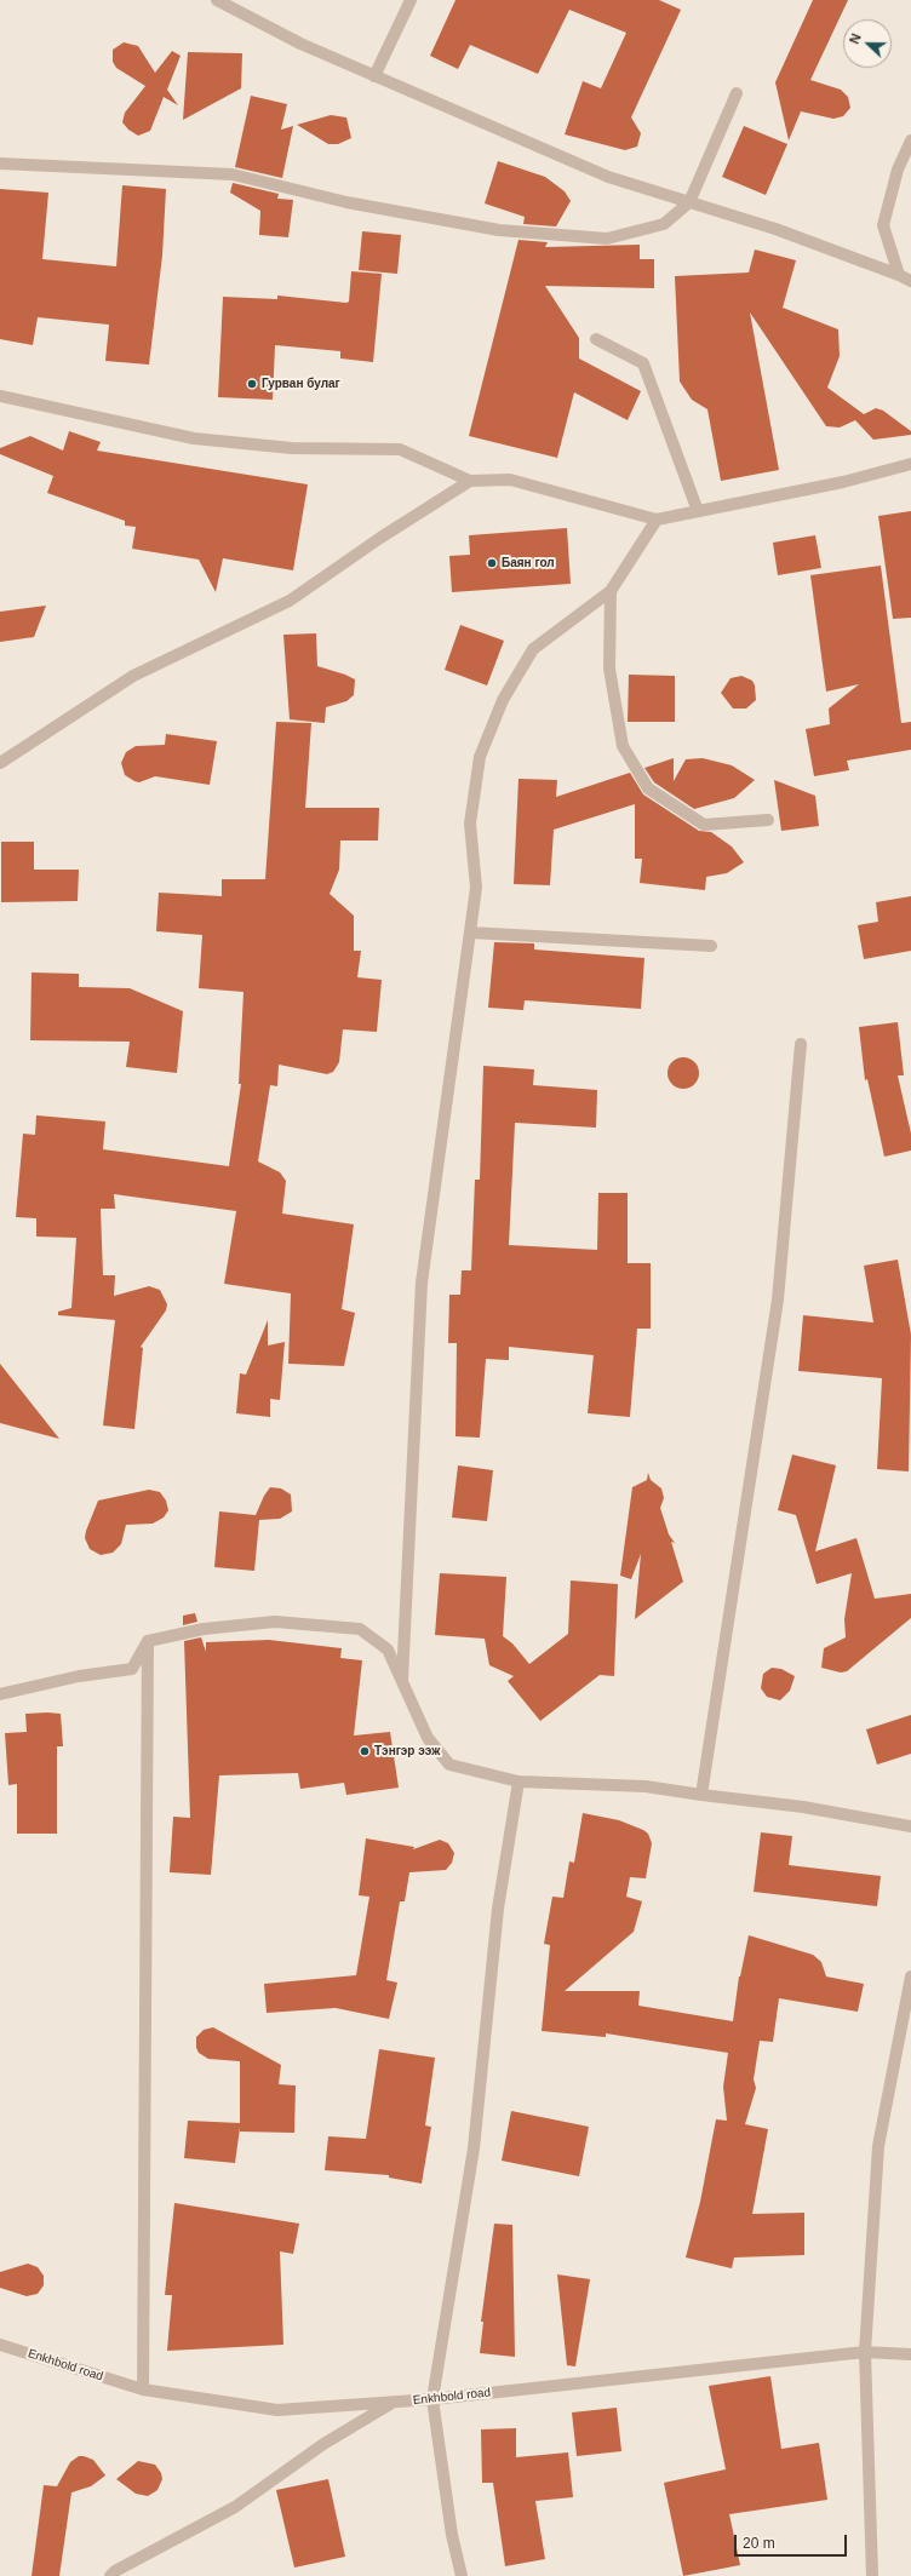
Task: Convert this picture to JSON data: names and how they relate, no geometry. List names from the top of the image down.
{
  "streets": {
    "street": ["Enkhbold road"]
  },
  "places": ["Гурван булаг", "Баян гол", "Тэнгэр ээж"],
  "scale_bar": "20 m",
  "north": "left"
}
